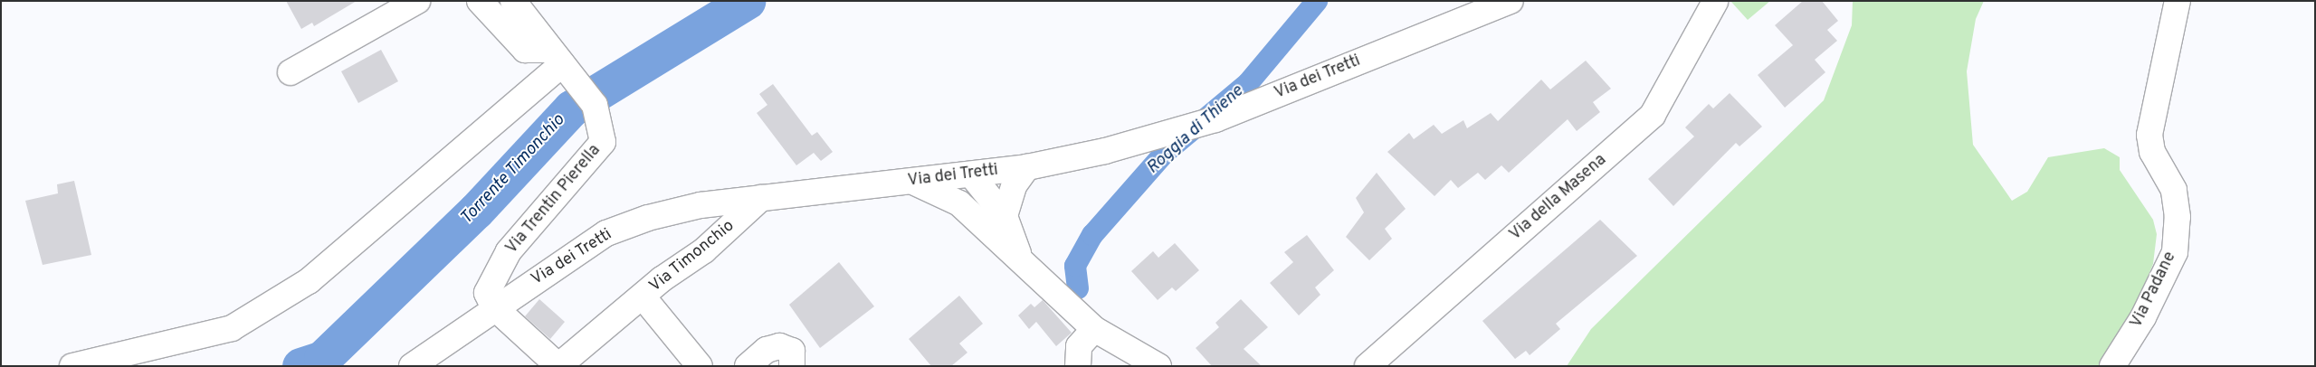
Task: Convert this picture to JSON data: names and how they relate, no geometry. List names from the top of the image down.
{
  "streets": {
    "street": [
      "Via dei Tretti",
      "Via della Masena",
      "Via Trentin Pierella",
      "Via Timonchio",
      "Via Padane"
    ]
  },
  "crossings": [
    ["Via dei Tretti", "Via Trentin Pierella"],
    ["Via dei Tretti", "Via Timonchio"]
  ],
  "water": ["Roggia di Thiene", "Torrente Timonchio"]
}
